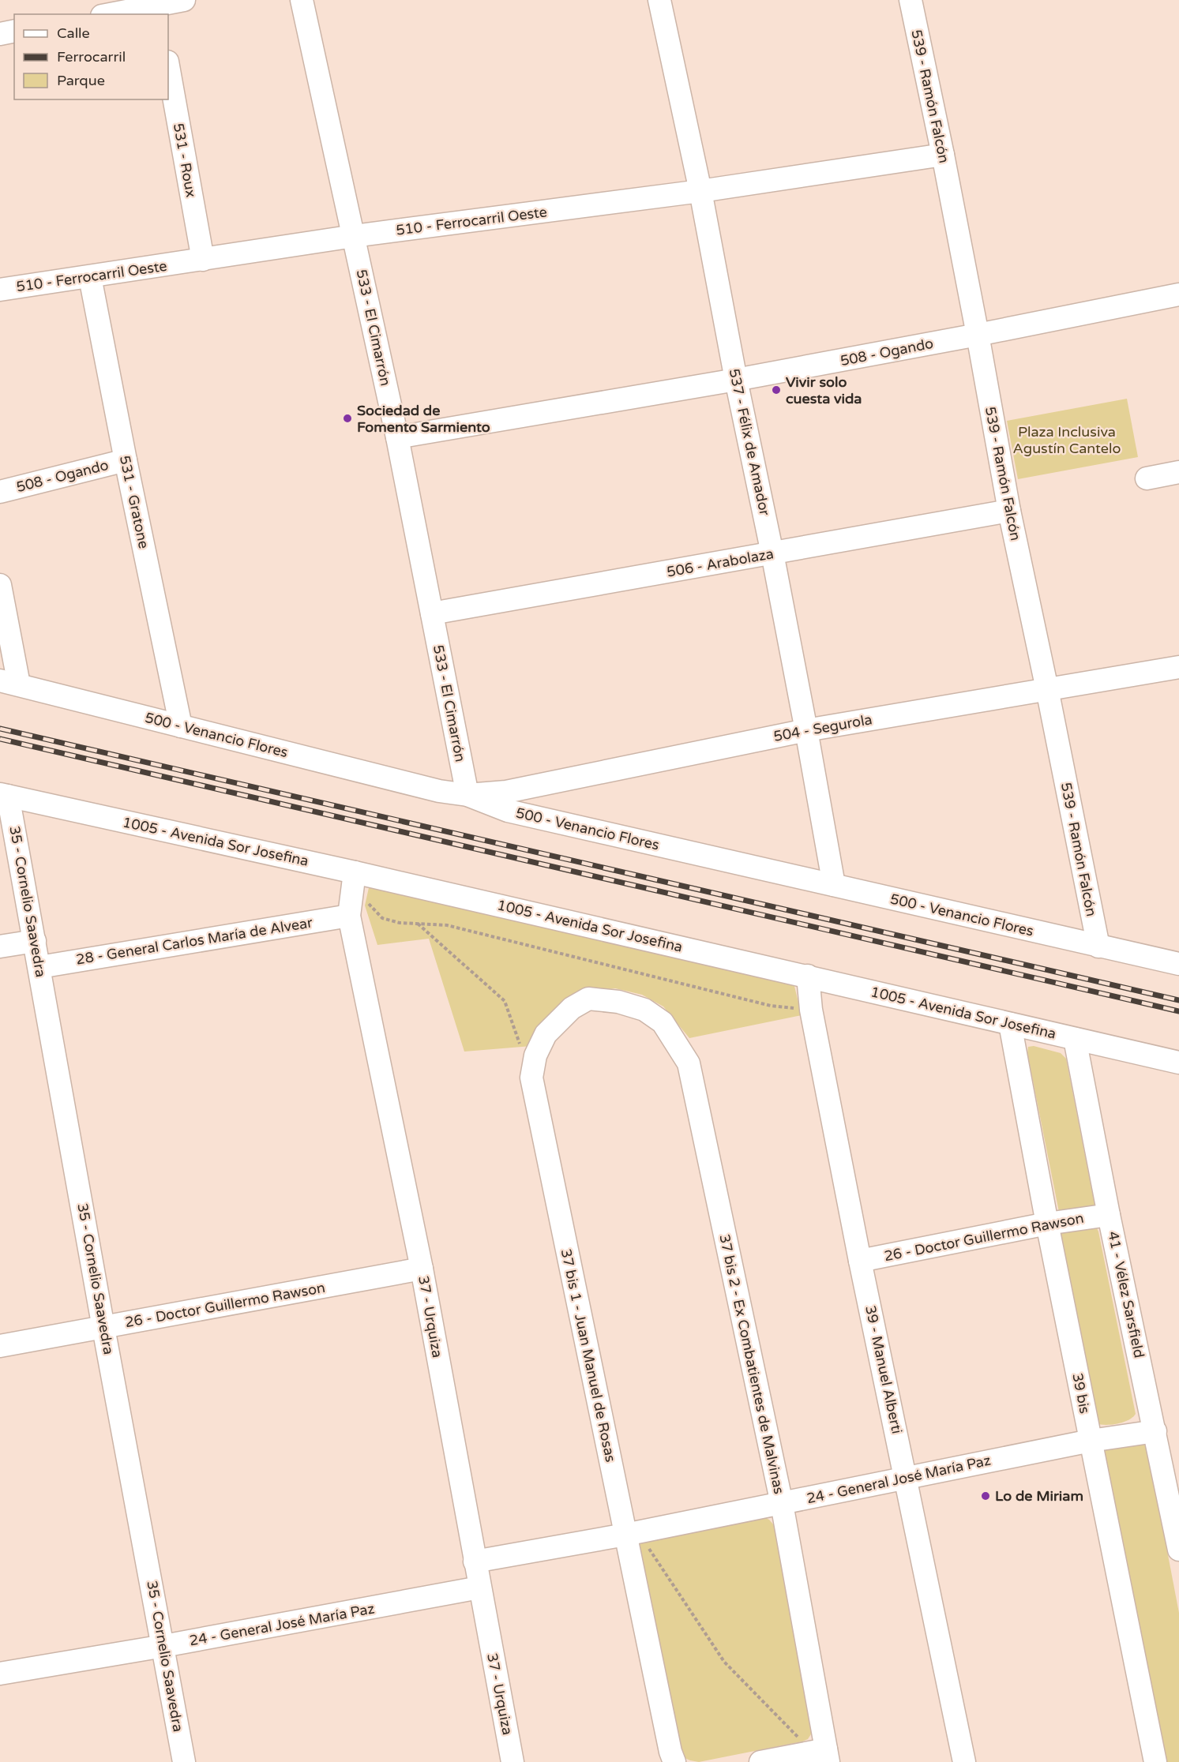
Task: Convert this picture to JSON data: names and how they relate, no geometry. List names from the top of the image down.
{
  "streets": {
    "street": [
      "539 - Ramón Falcón",
      "531 - Roux",
      "510 - Ferrocarril Oeste",
      "533 - El Cimarrón",
      "508 - Ogando",
      "537 - Félix de Amador",
      "531 - Gratone",
      "506 - Arabolaza",
      "504 - Segurola",
      "500 - Venancio Flores",
      "1005 - Avenida Sor Josefina",
      "35 - Cornelio Saavedra",
      "28 - General Carlos María de Alvear",
      "26 - Doctor Guillermo Rawson",
      "41 - Vélez Sarsfield",
      "37 - Urquiza",
      "37 bis 1 - Juan Manuel de Rosas",
      "37 bis 2 - Ex Combatientes de Malvinas",
      "39 - Manuel Alberti",
      "39 bis",
      "24 - General José María Paz"
    ]
  },
  "crossings": [
    ["539 - Ramón Falcón", "510 - Ferrocarril Oeste"],
    ["539 - Ramón Falcón", "508 - Ogando"],
    ["539 - Ramón Falcón", "506 - Arabolaza"],
    ["539 - Ramón Falcón", "504 - Segurola"],
    ["539 - Ramón Falcón", "500 - Venancio Flores"],
    ["531 - Roux", "510 - Ferrocarril Oeste"],
    ["510 - Ferrocarril Oeste", "533 - El Cimarrón"],
    ["510 - Ferrocarril Oeste", "537 - Félix de Amador"],
    ["510 - Ferrocarril Oeste", "531 - Gratone"],
    ["533 - El Cimarrón", "508 - Ogando"],
    ["533 - El Cimarrón", "506 - Arabolaza"],
    ["533 - El Cimarrón", "504 - Segurola"],
    ["533 - El Cimarrón", "500 - Venancio Flores"],
    ["508 - Ogando", "537 - Félix de Amador"],
    ["508 - Ogando", "531 - Gratone"],
    ["537 - Félix de Amador", "506 - Arabolaza"],
    ["537 - Félix de Amador", "504 - Segurola"],
    ["537 - Félix de Amador", "500 - Venancio Flores"],
    ["531 - Gratone", "500 - Venancio Flores"],
    ["504 - Segurola", "500 - Venancio Flores"],
    ["1005 - Avenida Sor Josefina", "35 - Cornelio Saavedra"],
    ["1005 - Avenida Sor Josefina", "41 - Vélez Sarsfield"],
    ["1005 - Avenida Sor Josefina", "37 - Urquiza"],
    ["1005 - Avenida Sor Josefina", "39 - Manuel Alberti"],
    ["1005 - Avenida Sor Josefina", "39 bis"],
    ["35 - Cornelio Saavedra", "28 - General Carlos María de Alvear"],
    ["35 - Cornelio Saavedra", "26 - Doctor Guillermo Rawson"],
    ["35 - Cornelio Saavedra", "24 - General José María Paz"],
    ["28 - General Carlos María de Alvear", "37 - Urquiza"],
    ["26 - Doctor Guillermo Rawson", "41 - Vélez Sarsfield"],
    ["26 - Doctor Guillermo Rawson", "37 - Urquiza"],
    ["26 - Doctor Guillermo Rawson", "39 - Manuel Alberti"],
    ["26 - Doctor Guillermo Rawson", "39 bis"],
    ["41 - Vélez Sarsfield", "24 - General José María Paz"],
    ["37 - Urquiza", "24 - General José María Paz"],
    ["37 bis 1 - Juan Manuel de Rosas", "37 bis 2 - Ex Combatientes de Malvinas"],
    ["37 bis 1 - Juan Manuel de Rosas", "24 - General José María Paz"],
    ["37 bis 2 - Ex Combatientes de Malvinas", "24 - General José María Paz"],
    ["39 - Manuel Alberti", "24 - General José María Paz"],
    ["39 bis", "24 - General José María Paz"]
  ],
  "parks": ["Plaza Inclusiva Agustín Cantelo"],
  "places": ["Vivir solo cuesta vida", "Sociedad de Fomento Sarmiento", "Lo de Miriam"],
  "legend": ["Calle", "Ferrocarril", "Parque"]
}
